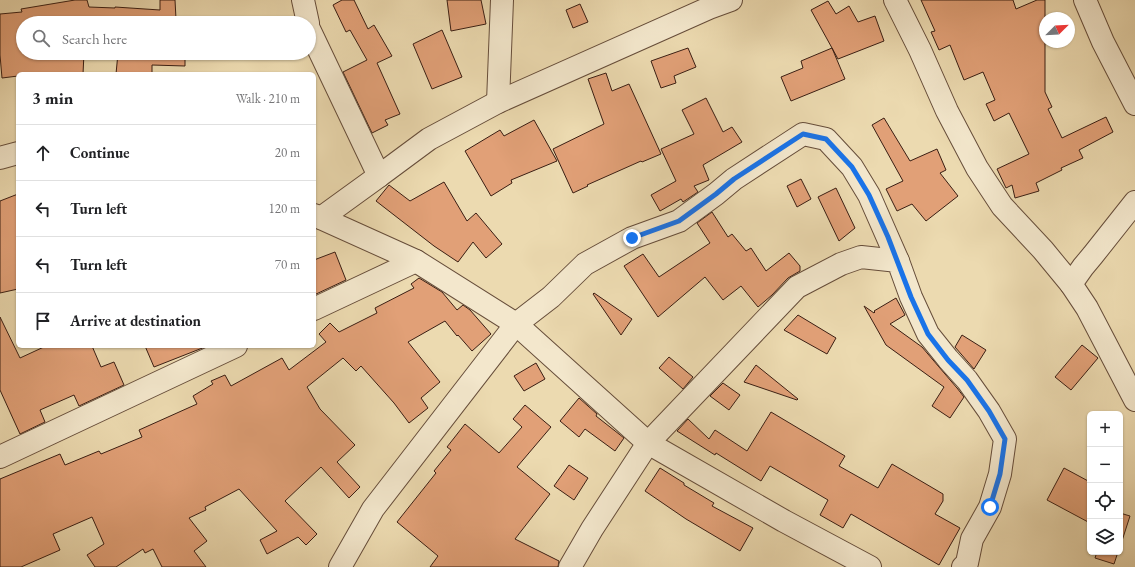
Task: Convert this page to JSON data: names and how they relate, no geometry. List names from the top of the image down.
{
  "north": "top right",
  "page": {
    "search": "Search here",
    "heading": ["3 min", "Walk · 210 m"],
    "list": [
      ["Continue", "20 m"],
      ["Turn left", "120 m"],
      ["Turn left", "70 m"],
      "Arrive at destination"
    ],
    "map_buttons": ["+", "−"]
  }
}
